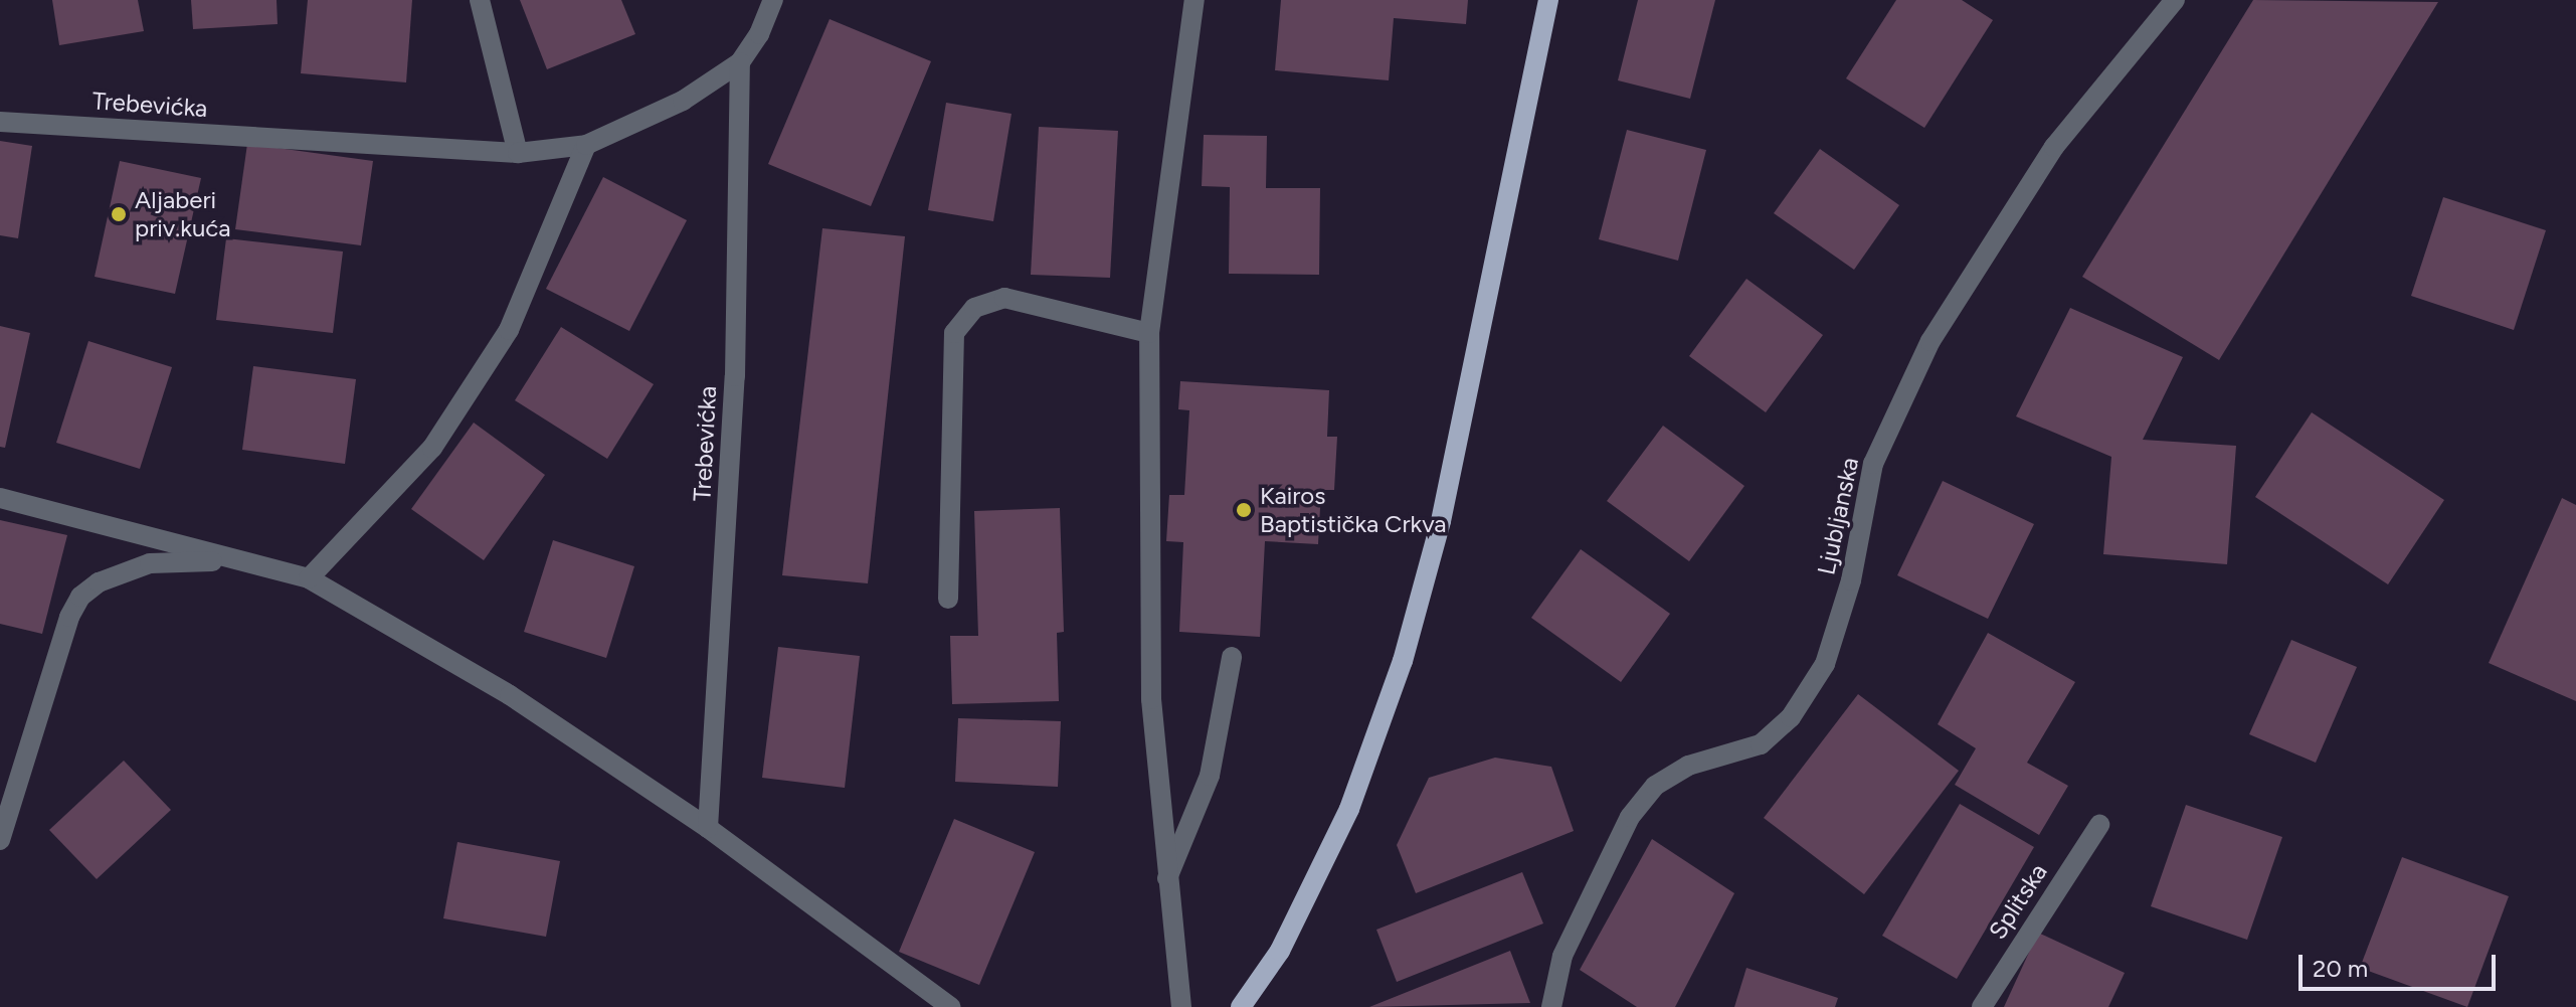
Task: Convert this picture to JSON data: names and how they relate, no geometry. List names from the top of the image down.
{
  "streets": {
    "street": ["Trebevićka", "Ljubljanska", "Splitska"]
  },
  "places": ["Aljaberi priv.kuća", "Kairos Baptistička Crkva"],
  "scale_bar": "20 m"
}
